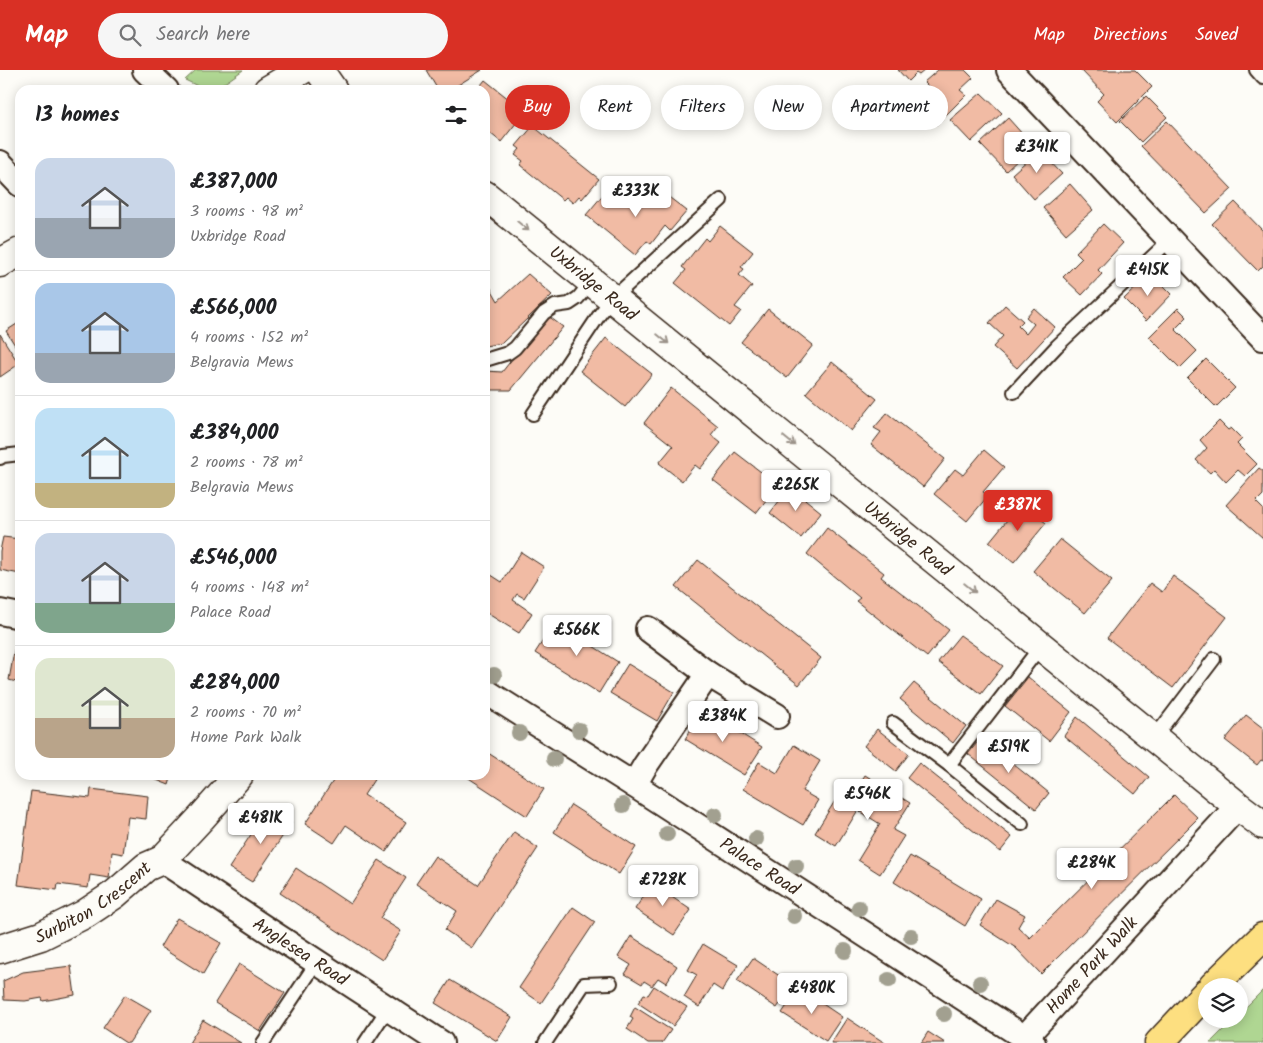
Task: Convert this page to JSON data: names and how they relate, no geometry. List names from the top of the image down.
{
  "streets": {
    "street": [
      "Uxbridge Road",
      "Palace Road",
      "Surbiton Crescent",
      "Anglesea Road",
      "Home Park Walk"
    ]
  },
  "crossings": [
    ["Uxbridge Road", "Home Park Walk"],
    ["Palace Road", "Home Park Walk"],
    ["Surbiton Crescent", "Anglesea Road"]
  ],
  "one_way": ["Uxbridge Road"],
  "page": {
    "header": "Map",
    "search": "Search here",
    "nav": ["Map", "Directions", "Saved"],
    "chip": [
      "Buy",
      "Rent",
      "Filters",
      "New",
      "Apartment"
    ],
    "heading": "13 homes",
    "price": [
      "£341K",
      "£333K",
      "£415K",
      "£265K",
      "£387K",
      "£566K",
      "£384K",
      "£519K",
      "£546K",
      "£481K",
      "£284K",
      "£728K",
      "£480K"
    ],
    "list": [
      {
        "name": "£387,000",
        "note": "3 rooms · 98 m² · Uxbridge Road"
      },
      {
        "name": "£566,000",
        "note": "4 rooms · 152 m² · Belgravia Mews"
      },
      {
        "name": "£384,000",
        "note": "2 rooms · 78 m² · Belgravia Mews"
      },
      {
        "name": "£546,000",
        "note": "4 rooms · 148 m² · Palace Road"
      },
      {
        "name": "£284,000",
        "note": "2 rooms · 70 m² · Home Park Walk"
      }
    ]
  }
}
